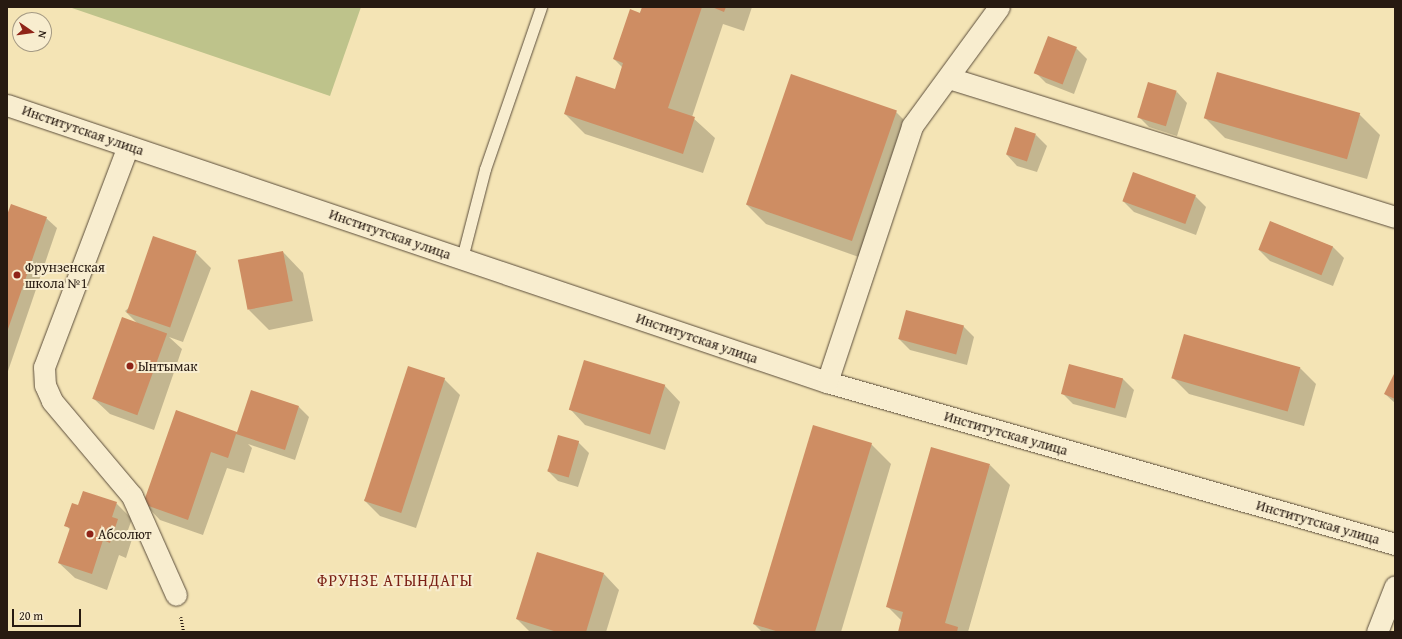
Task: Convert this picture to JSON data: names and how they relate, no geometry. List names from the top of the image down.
{
  "streets": {
    "street": ["Институтская улица"]
  },
  "districts": ["ФРУНЗЕ АТЫНДАГЫ"],
  "places": ["Фрунзенская школа №1", "Ынтымак", "Абсолют"],
  "scale_bar": "20 m",
  "north": "right"
}
